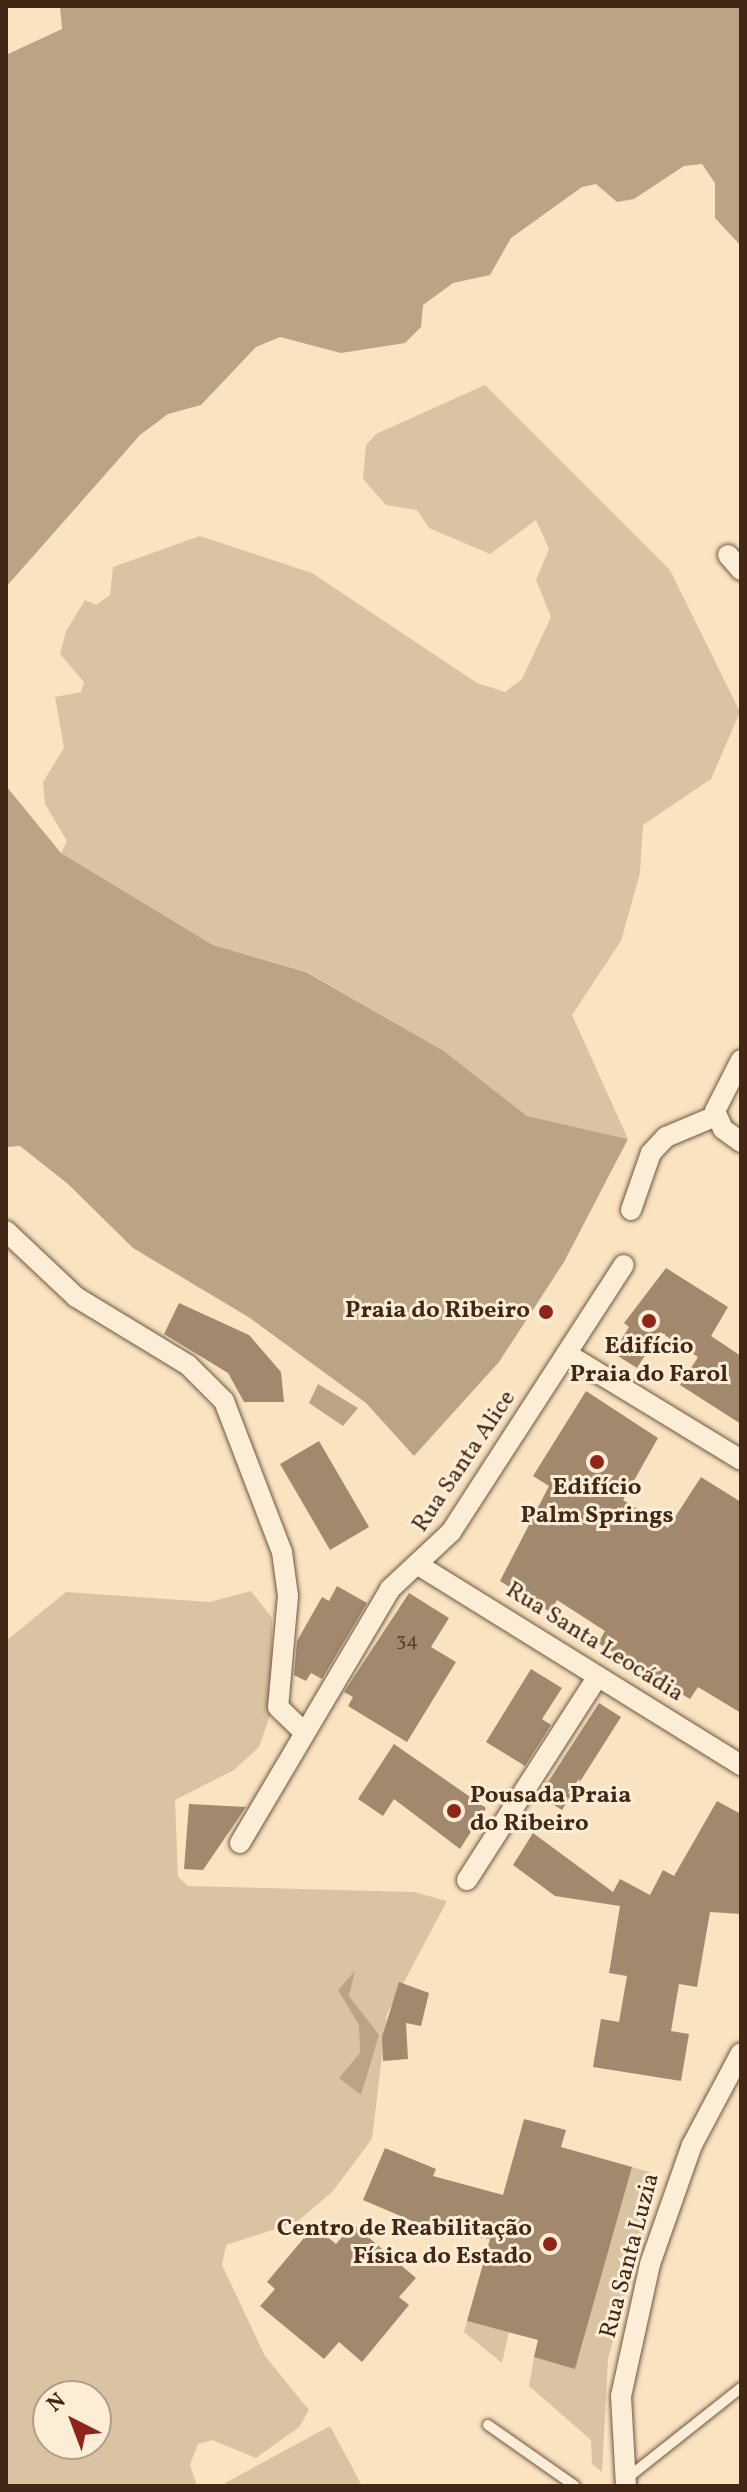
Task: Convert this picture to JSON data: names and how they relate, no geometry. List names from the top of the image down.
{
  "streets": {
    "street": ["Rua Santa Alice", "Rua Santa Leocádia", "Rua Santa Luzia"]
  },
  "crossings": [
    ["Rua Santa Alice", "Rua Santa Leocádia"]
  ],
  "places": [
    "Praia do Ribeiro",
    "Edifício Praia do Farol",
    "Edifício Palm Springs",
    "Pousada Praia do Ribeiro",
    "Centro de Reabilitação Física do Estado"
  ],
  "house_numbers": ["34"],
  "north": "top left"
}
